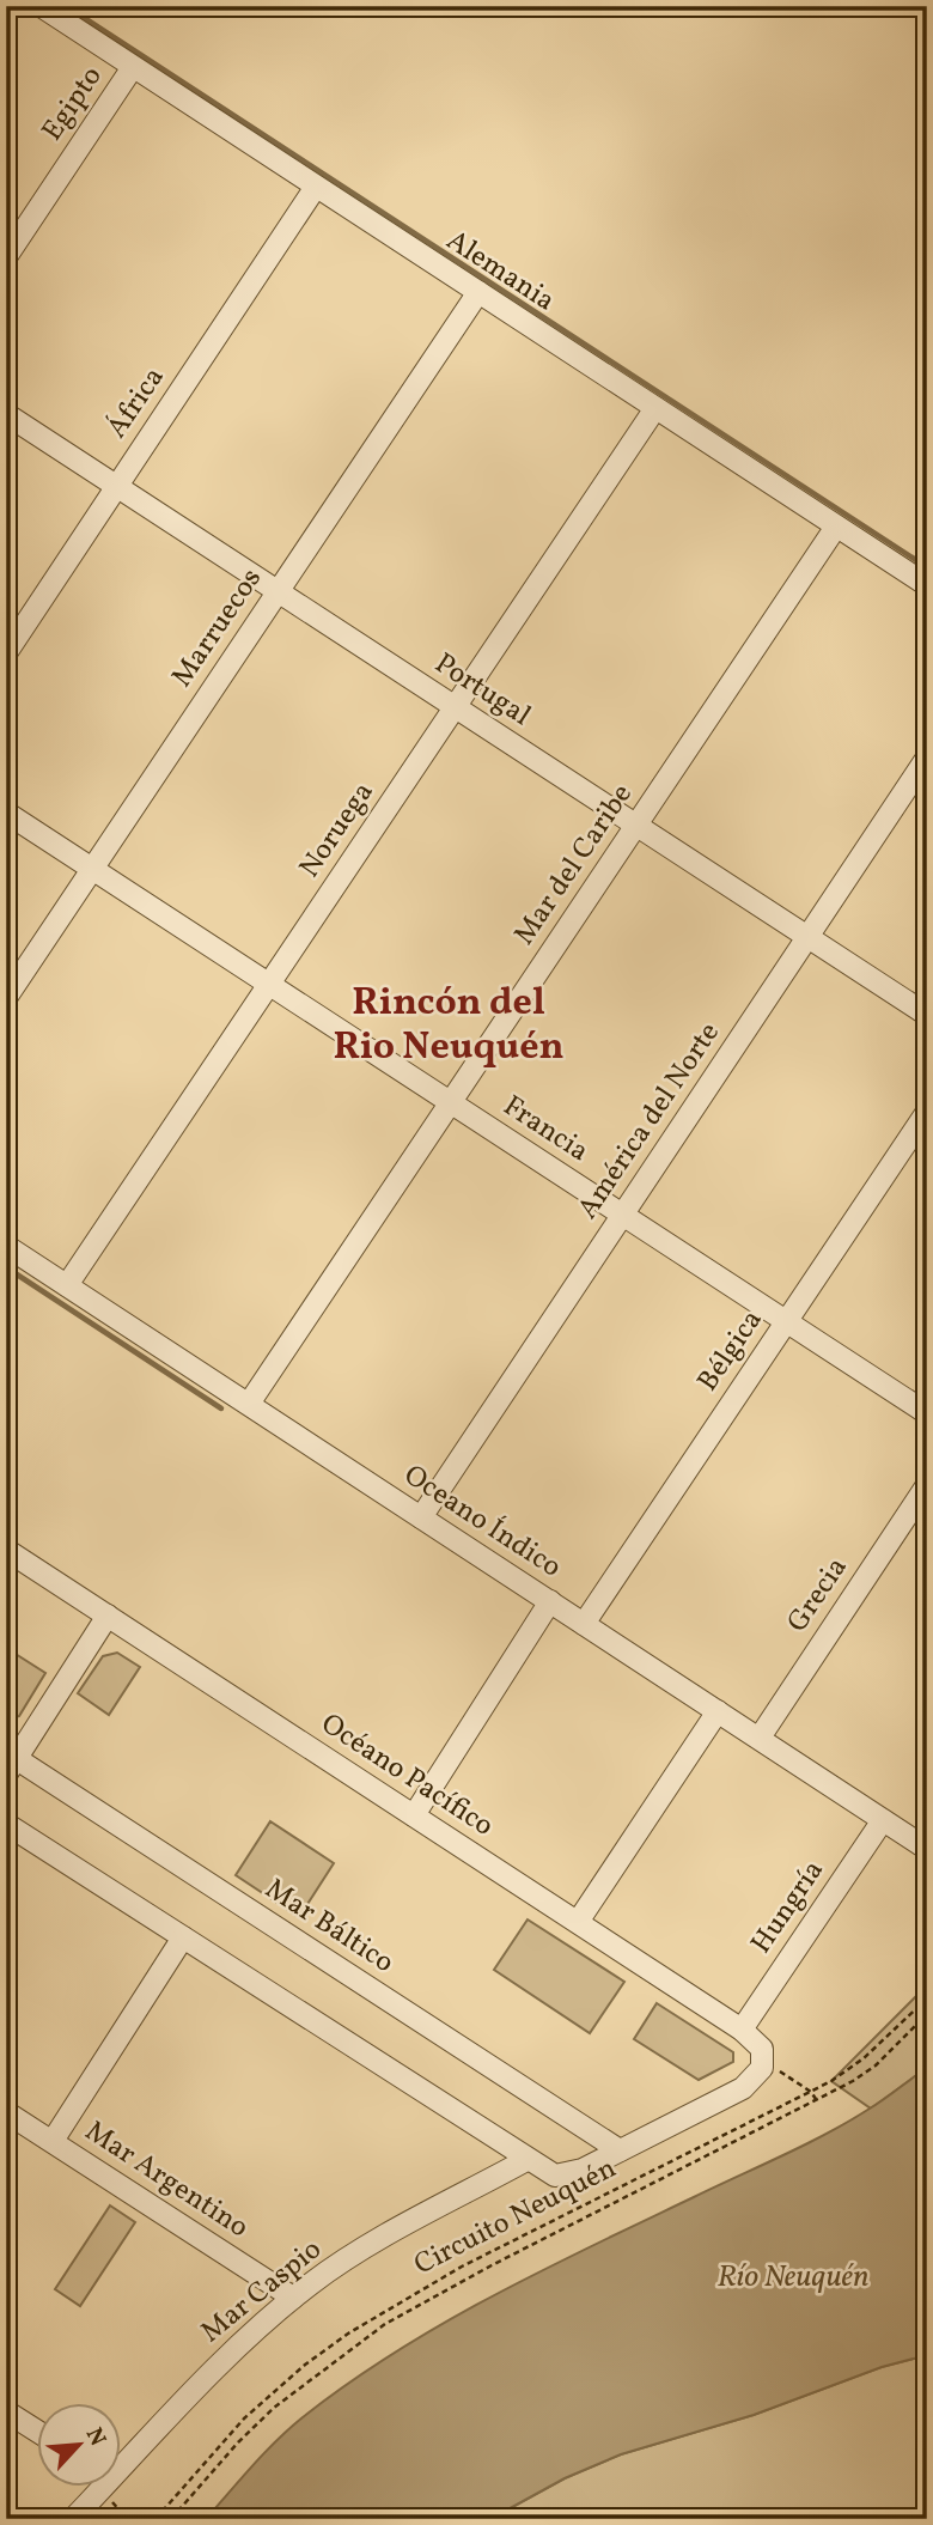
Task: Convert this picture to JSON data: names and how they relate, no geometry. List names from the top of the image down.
{
  "streets": {
    "street": [
      "Egipto",
      "Alemania",
      "África",
      "Marruecos",
      "Portugal",
      "Noruega",
      "Mar del Caribe",
      "América del Norte",
      "Francia",
      "Bélgica",
      "Oceano Índico",
      "Grecia",
      "Océano Pacífico",
      "Hungría",
      "Mar Báltico",
      "Mar Argentino",
      "Mar Caspio"
    ],
    "path": ["Circuito Neuquén"]
  },
  "crossings": [
    ["Egipto", "Alemania"],
    ["Alemania", "África"],
    ["Alemania", "Marruecos"],
    ["Alemania", "Noruega"],
    ["Alemania", "Mar del Caribe"],
    ["África", "Portugal"],
    ["Marruecos", "Portugal"],
    ["Marruecos", "Francia"],
    ["Portugal", "Noruega"],
    ["Portugal", "Mar del Caribe"],
    ["Portugal", "América del Norte"],
    ["Noruega", "Francia"],
    ["Noruega", "Oceano Índico"],
    ["Mar del Caribe", "Francia"],
    ["Mar del Caribe", "Oceano Índico"],
    ["América del Norte", "Francia"],
    ["América del Norte", "Oceano Índico"],
    ["Francia", "Bélgica"],
    ["Bélgica", "Oceano Índico"],
    ["Oceano Índico", "Grecia"],
    ["Oceano Índico", "Hungría"],
    ["Océano Pacífico", "Hungría"],
    ["Mar Argentino", "Mar Caspio"]
  ],
  "districts": ["Rincón del Rio Neuquén"],
  "water": ["Río Neuquén"],
  "north": "top right"
}
